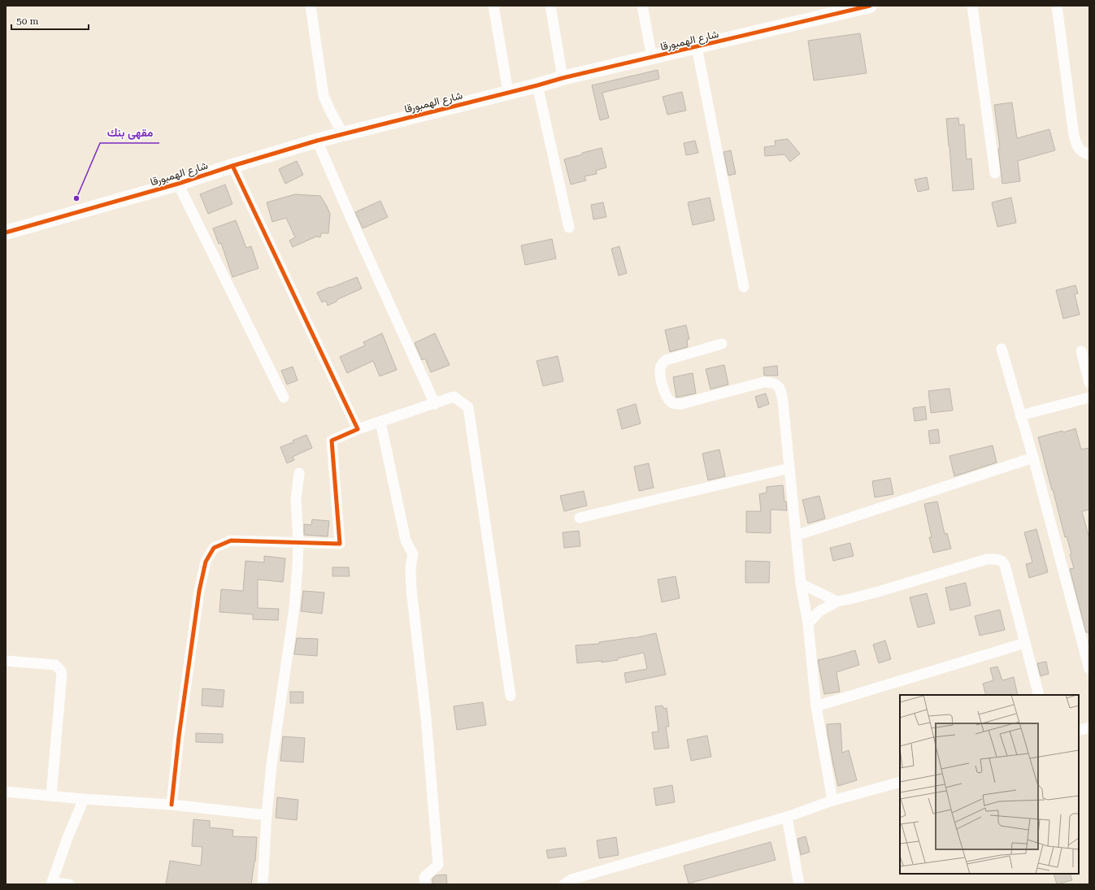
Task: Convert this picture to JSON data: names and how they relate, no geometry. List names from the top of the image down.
{
  "streets": {
    "street": ["شارع الهمبورقا"]
  },
  "places": ["مقهى بنك"],
  "scale_bar": "50 m"
}
